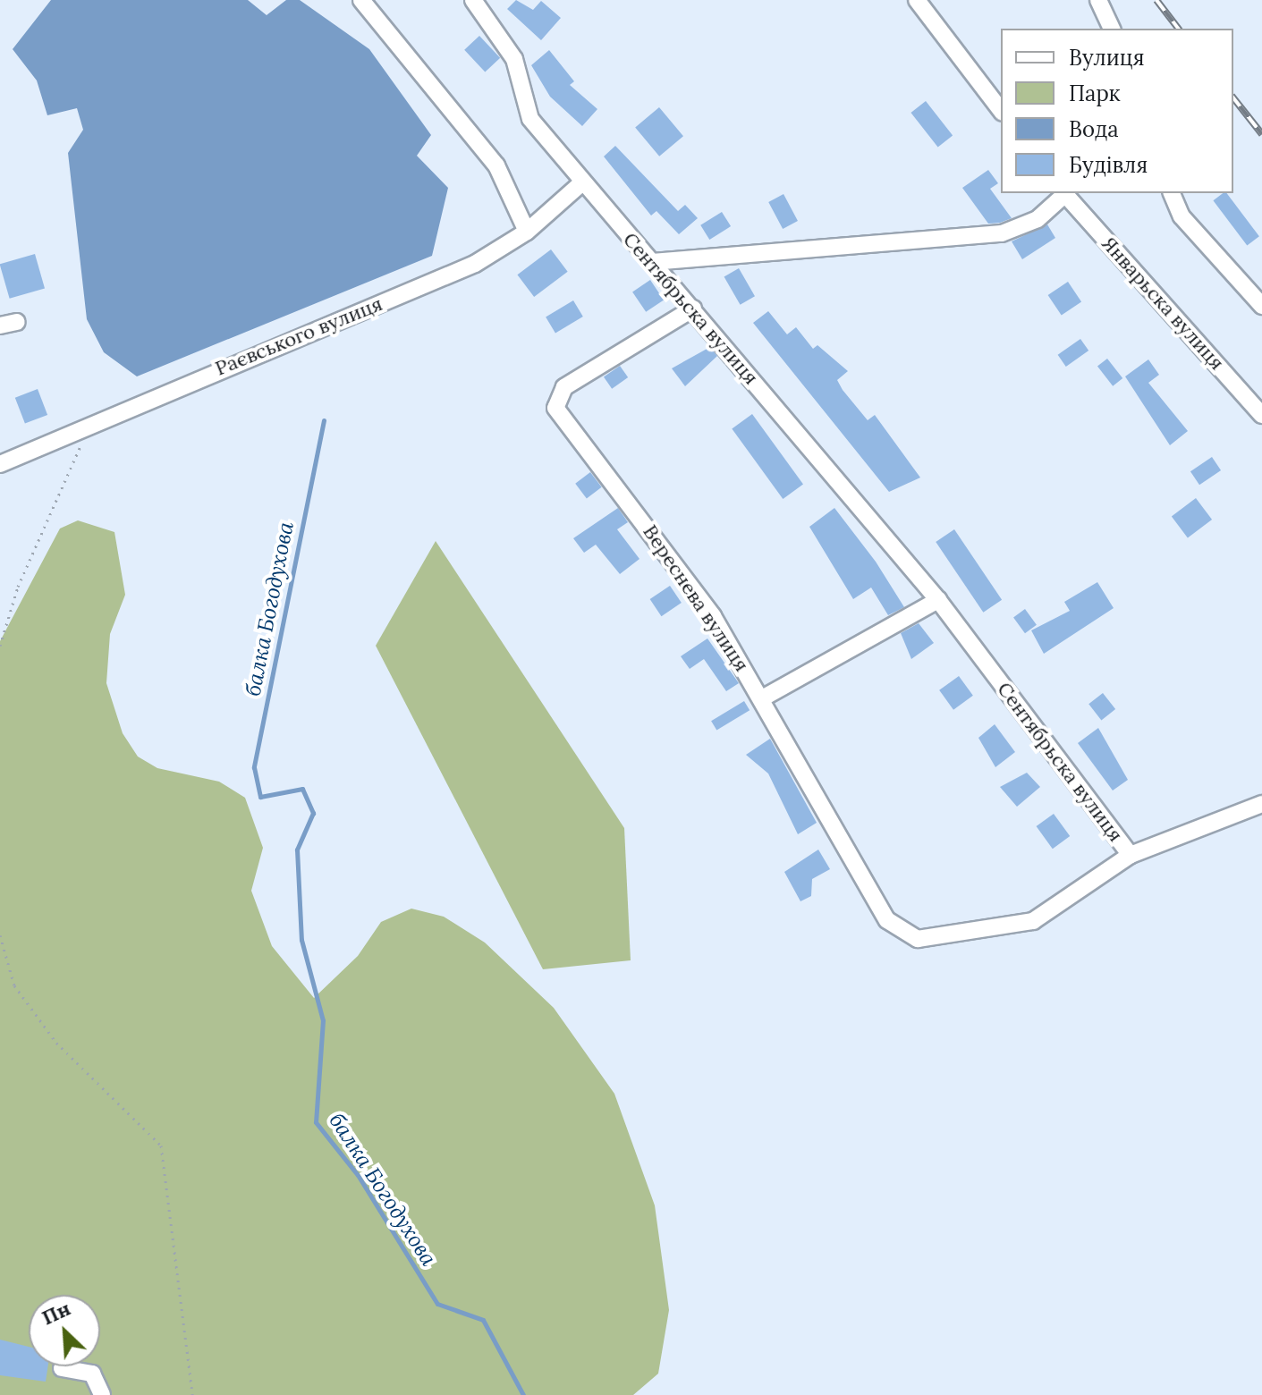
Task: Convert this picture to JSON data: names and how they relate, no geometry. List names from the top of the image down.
{
  "streets": {
    "street": [
      "Январьска вулиця",
      "Сентябрьска вулиця",
      "Раєвського вулиця",
      "Вереснева вулиця"
    ]
  },
  "crossings": [
    ["Сентябрьска вулиця", "Раєвського вулиця"],
    ["Сентябрьска вулиця", "Вереснева вулиця"]
  ],
  "water": ["балка Богодухова"],
  "legend": [
    "Вулиця",
    "Парк",
    "Вода",
    "Будівля"
  ],
  "north": "top left"
}
